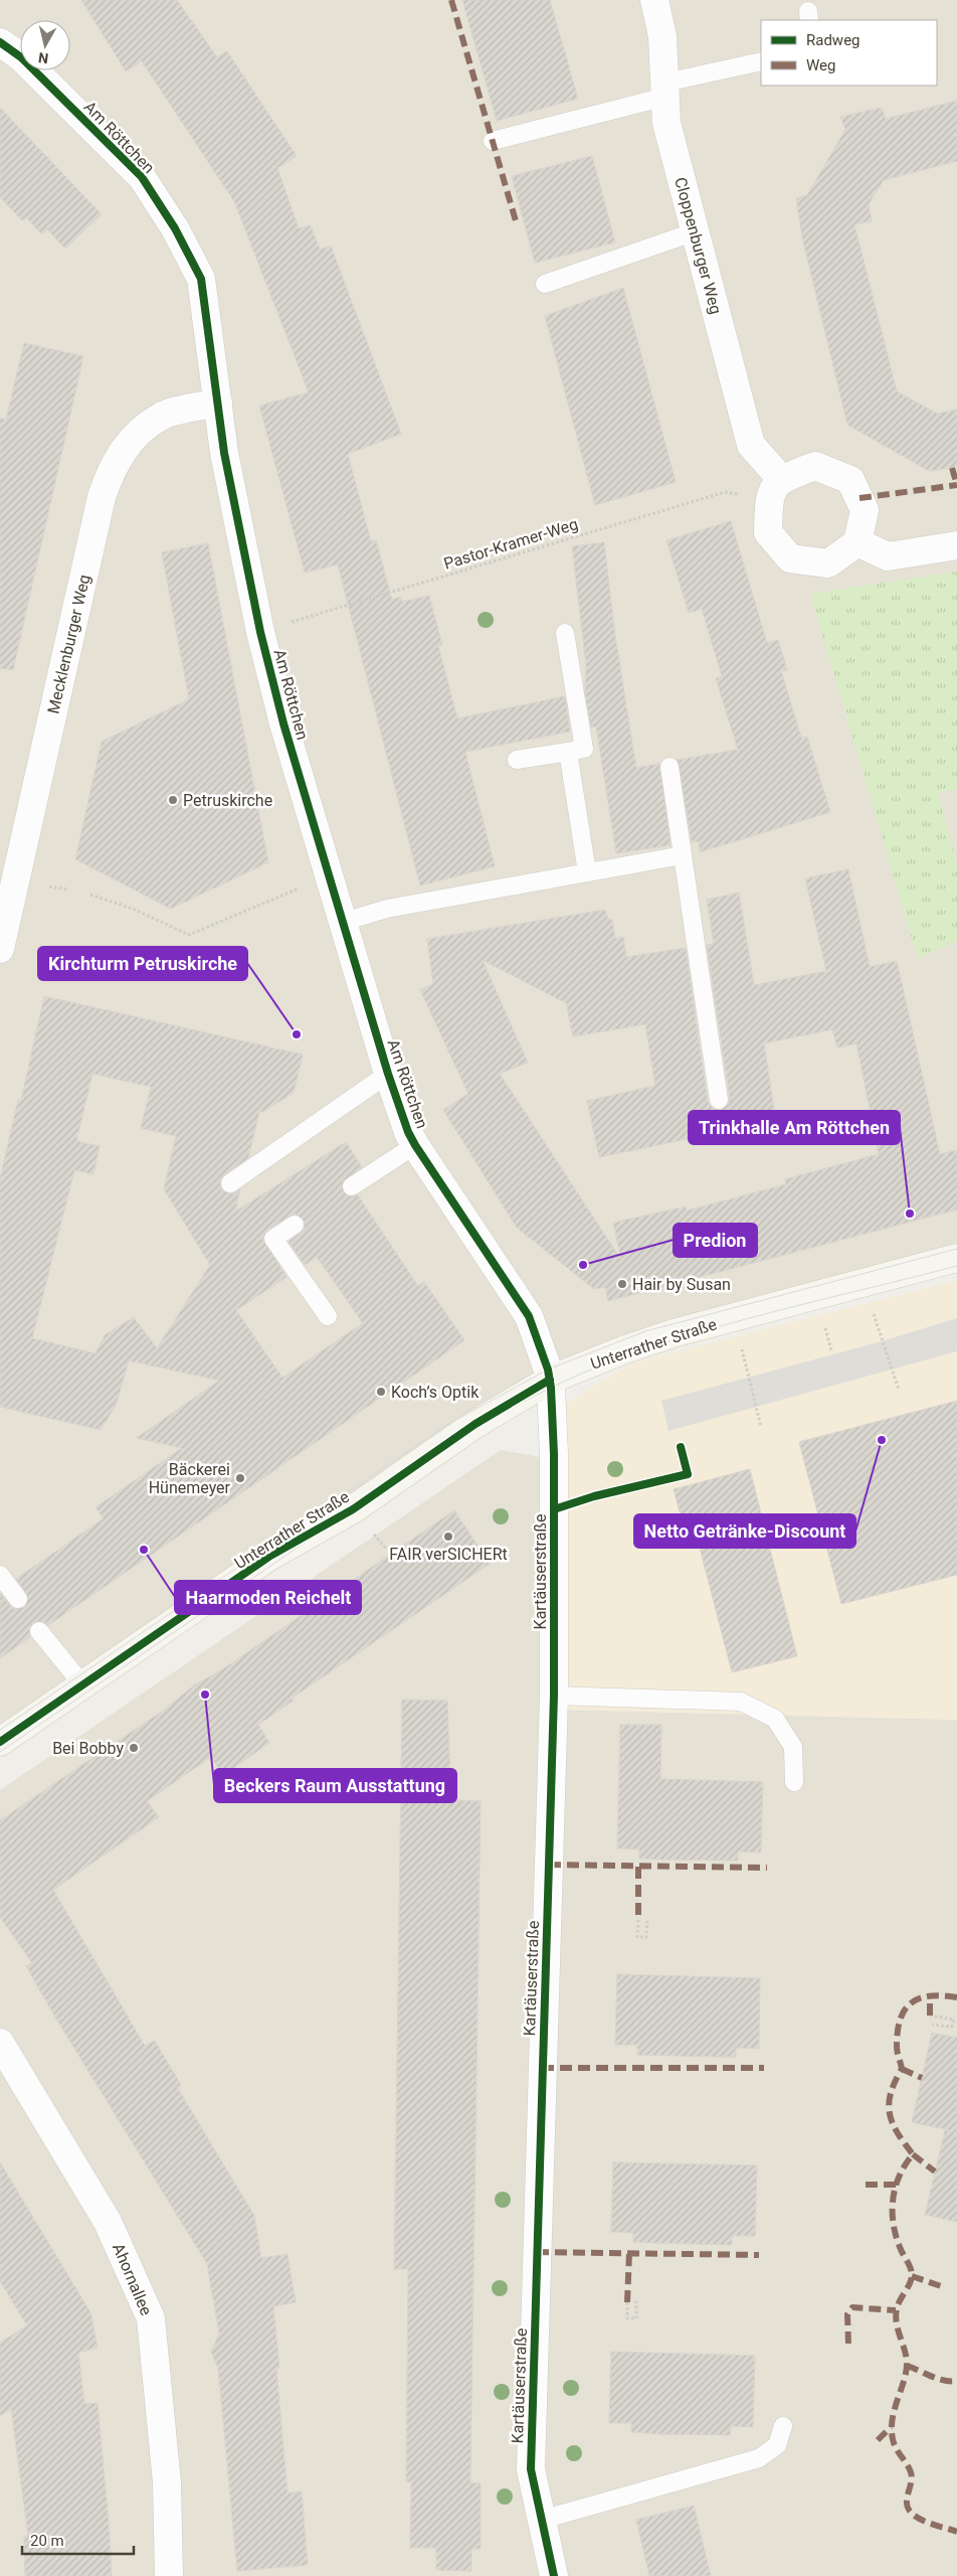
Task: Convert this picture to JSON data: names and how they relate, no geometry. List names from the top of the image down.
{
  "streets": {
    "main road": ["Unterrather Straße"],
    "street": [
      "Am Röttchen",
      "Cloppenburger Weg",
      "Mecklenburger Weg",
      "Kartäuserstraße",
      "Ahornallee"
    ],
    "path": ["Pastor-Kramer-Weg"]
  },
  "crossings": [
    ["Am Röttchen", "Pastor-Kramer-Weg"],
    ["Am Röttchen", "Mecklenburger Weg"],
    ["Am Röttchen", "Unterrather Straße"],
    ["Am Röttchen", "Kartäuserstraße"],
    ["Cloppenburger Weg", "Pastor-Kramer-Weg"],
    ["Unterrather Straße", "Kartäuserstraße"]
  ],
  "places": [
    "Petruskirche",
    "Kirchturm Petruskirche",
    "Trinkhalle Am Röttchen",
    "Predion",
    "Hair by Susan",
    "Koch’s Optik",
    "Netto Getränke-Discount",
    "Bäckerei Hünemeyer",
    "FAIR verSICHERt",
    "Haarmoden Reichelt",
    "Beckers Raum Ausstattung",
    "Bei Bobby"
  ],
  "legend": ["Radweg", "Weg"],
  "scale_bar": "20 m",
  "north": "bottom"
}
